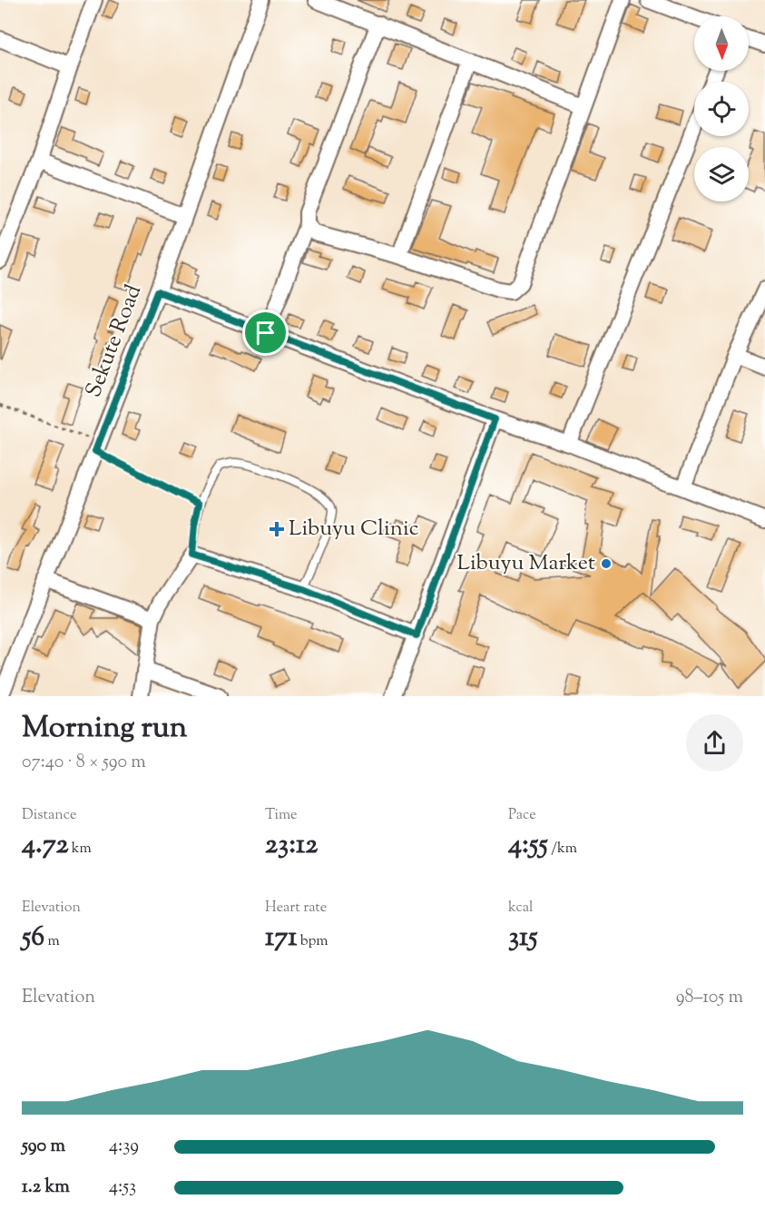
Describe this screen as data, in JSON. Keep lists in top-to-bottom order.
{
  "streets": {
    "street": ["Sekute Road"]
  },
  "places": {
    "health": ["Libuyu Clinic"],
    "other": ["Libuyu Market"]
  },
  "north": "bottom",
  "page": {
    "heading": ["Morning run", "07:40 · 8 × 590 m"],
    "stats": [
      ["Distance", "4.72 km"],
      ["Time", "23:12"],
      ["Pace", "4:55 /km"],
      ["Elevation", "56 m"],
      ["Heart rate", "171 bpm"],
      ["kcal", "315"]
    ],
    "chart": ["Elevation", "98–105 m"],
    "list": [
      {
        "name": "590 m",
        "note": "4:39"
      },
      {
        "name": "1.2 km",
        "note": "4:53"
      }
    ]
  }
}
